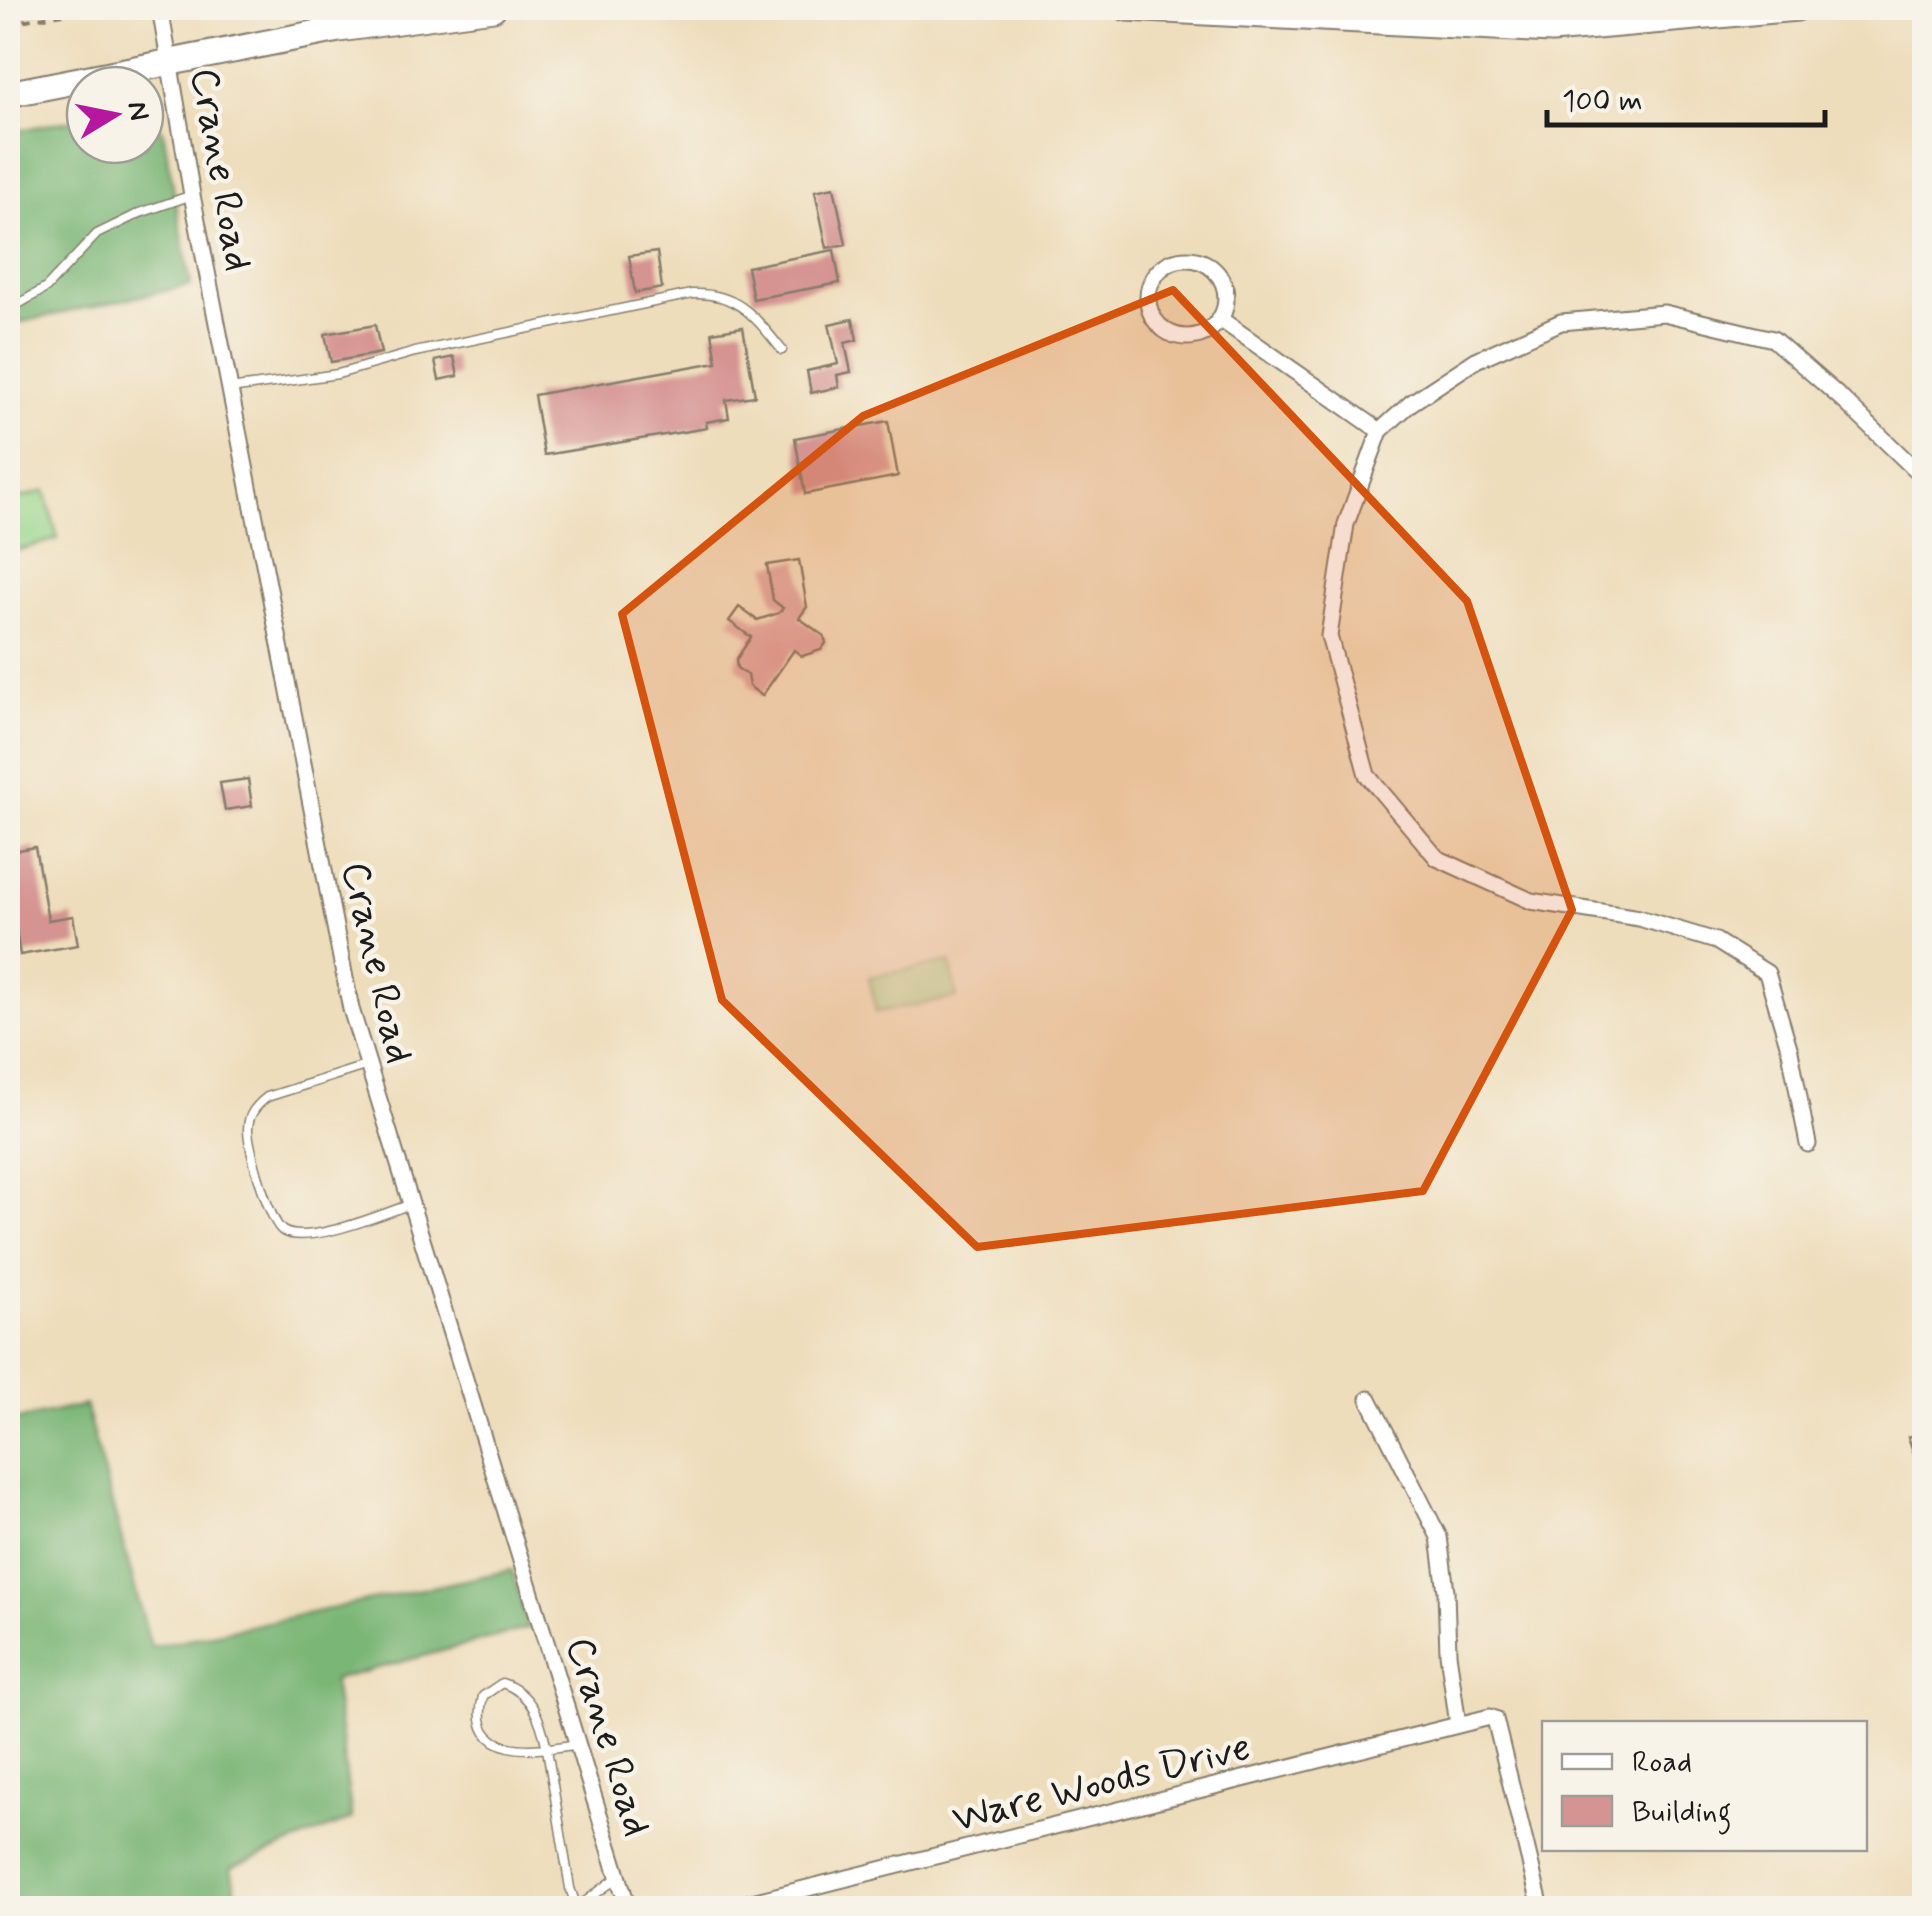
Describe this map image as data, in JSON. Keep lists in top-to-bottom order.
{
  "streets": {
    "street": ["Crane Road", "Ware Woods Drive"]
  },
  "legend": ["Road", "Building"],
  "scale_bar": "100 m",
  "north": "right"
}
